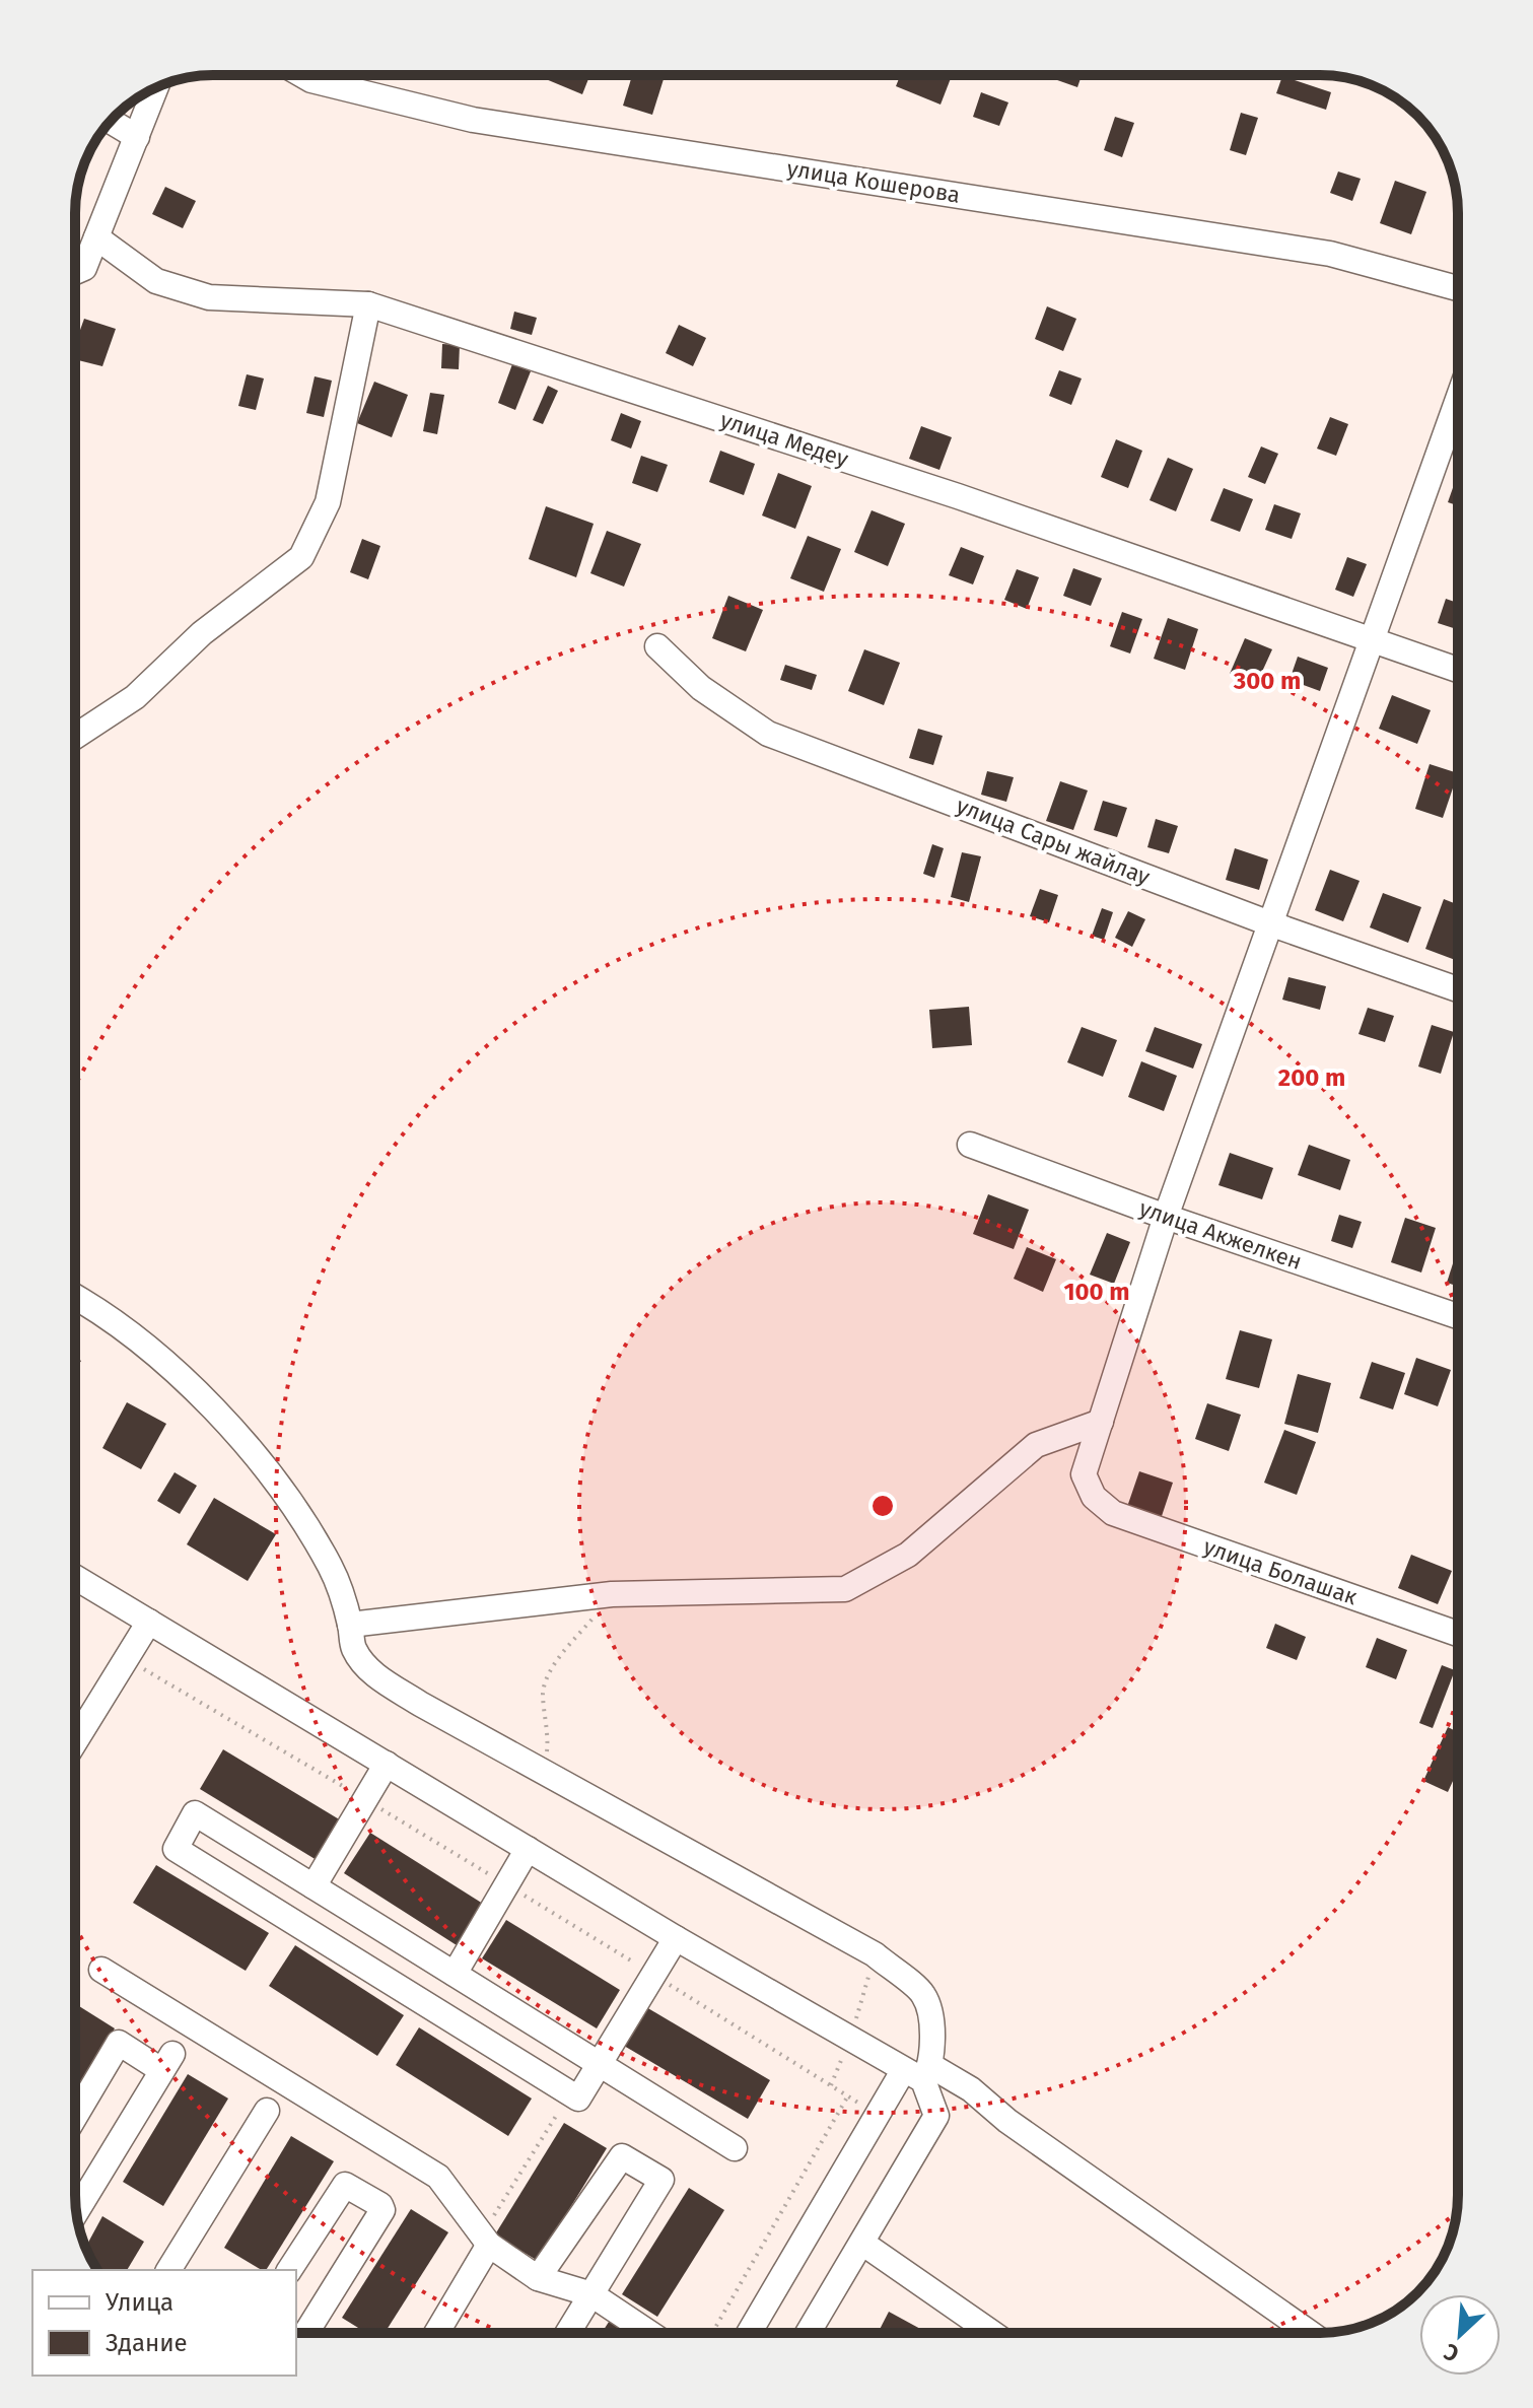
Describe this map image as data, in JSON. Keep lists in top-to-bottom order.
{
  "streets": {
    "street": [
      "улица Кошерова",
      "улица Медеу",
      "улица Сары жайлау",
      "улица Акжелкен",
      "улица Болашак"
    ]
  },
  "legend": ["Улица", "Здание"],
  "north": "bottom left",
  "rings": ["300 m", "200 m", "100 m"]
}
